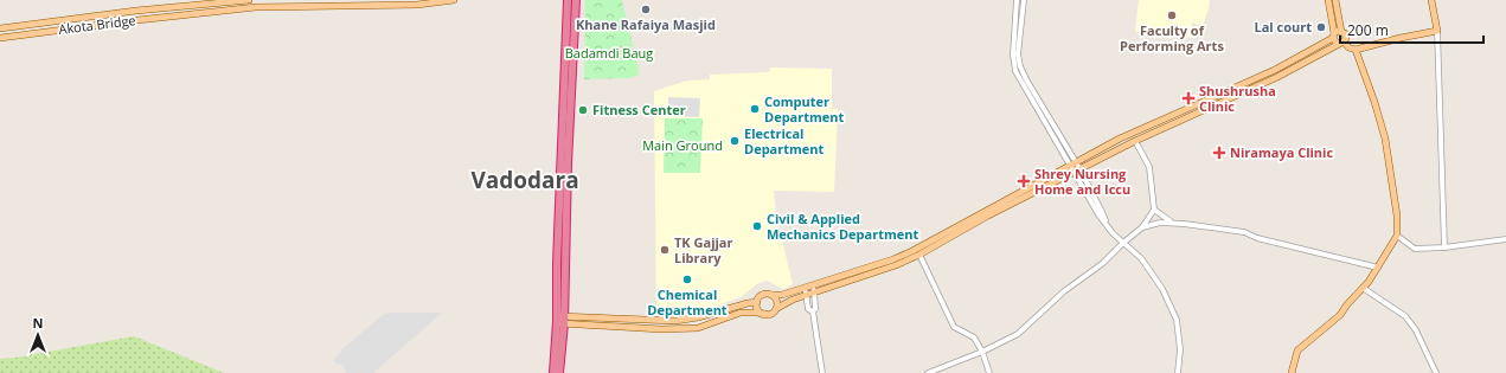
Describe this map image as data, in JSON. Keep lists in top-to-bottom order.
{
  "streets": {
    "main road": ["Akota Bridge"]
  },
  "districts": ["Vadodara"],
  "parks": ["Badamdi Baug", "Main Ground"],
  "places": {
    "other": [
      "Khane Rafaiya Masjid",
      "Faculty of Performing Arts",
      "Lal court",
      "Computer Department",
      "Fitness Center",
      "Electrical Department",
      "Civil & Applied Mechanics Department",
      "TK Gajjar Library",
      "Chemical Department"
    ],
    "health": ["Shushrusha Clinic", "Niramaya Clinic", "Shrey Nursing Home and Iccu"]
  },
  "scale_bar": "200 m",
  "north": "top"
}
